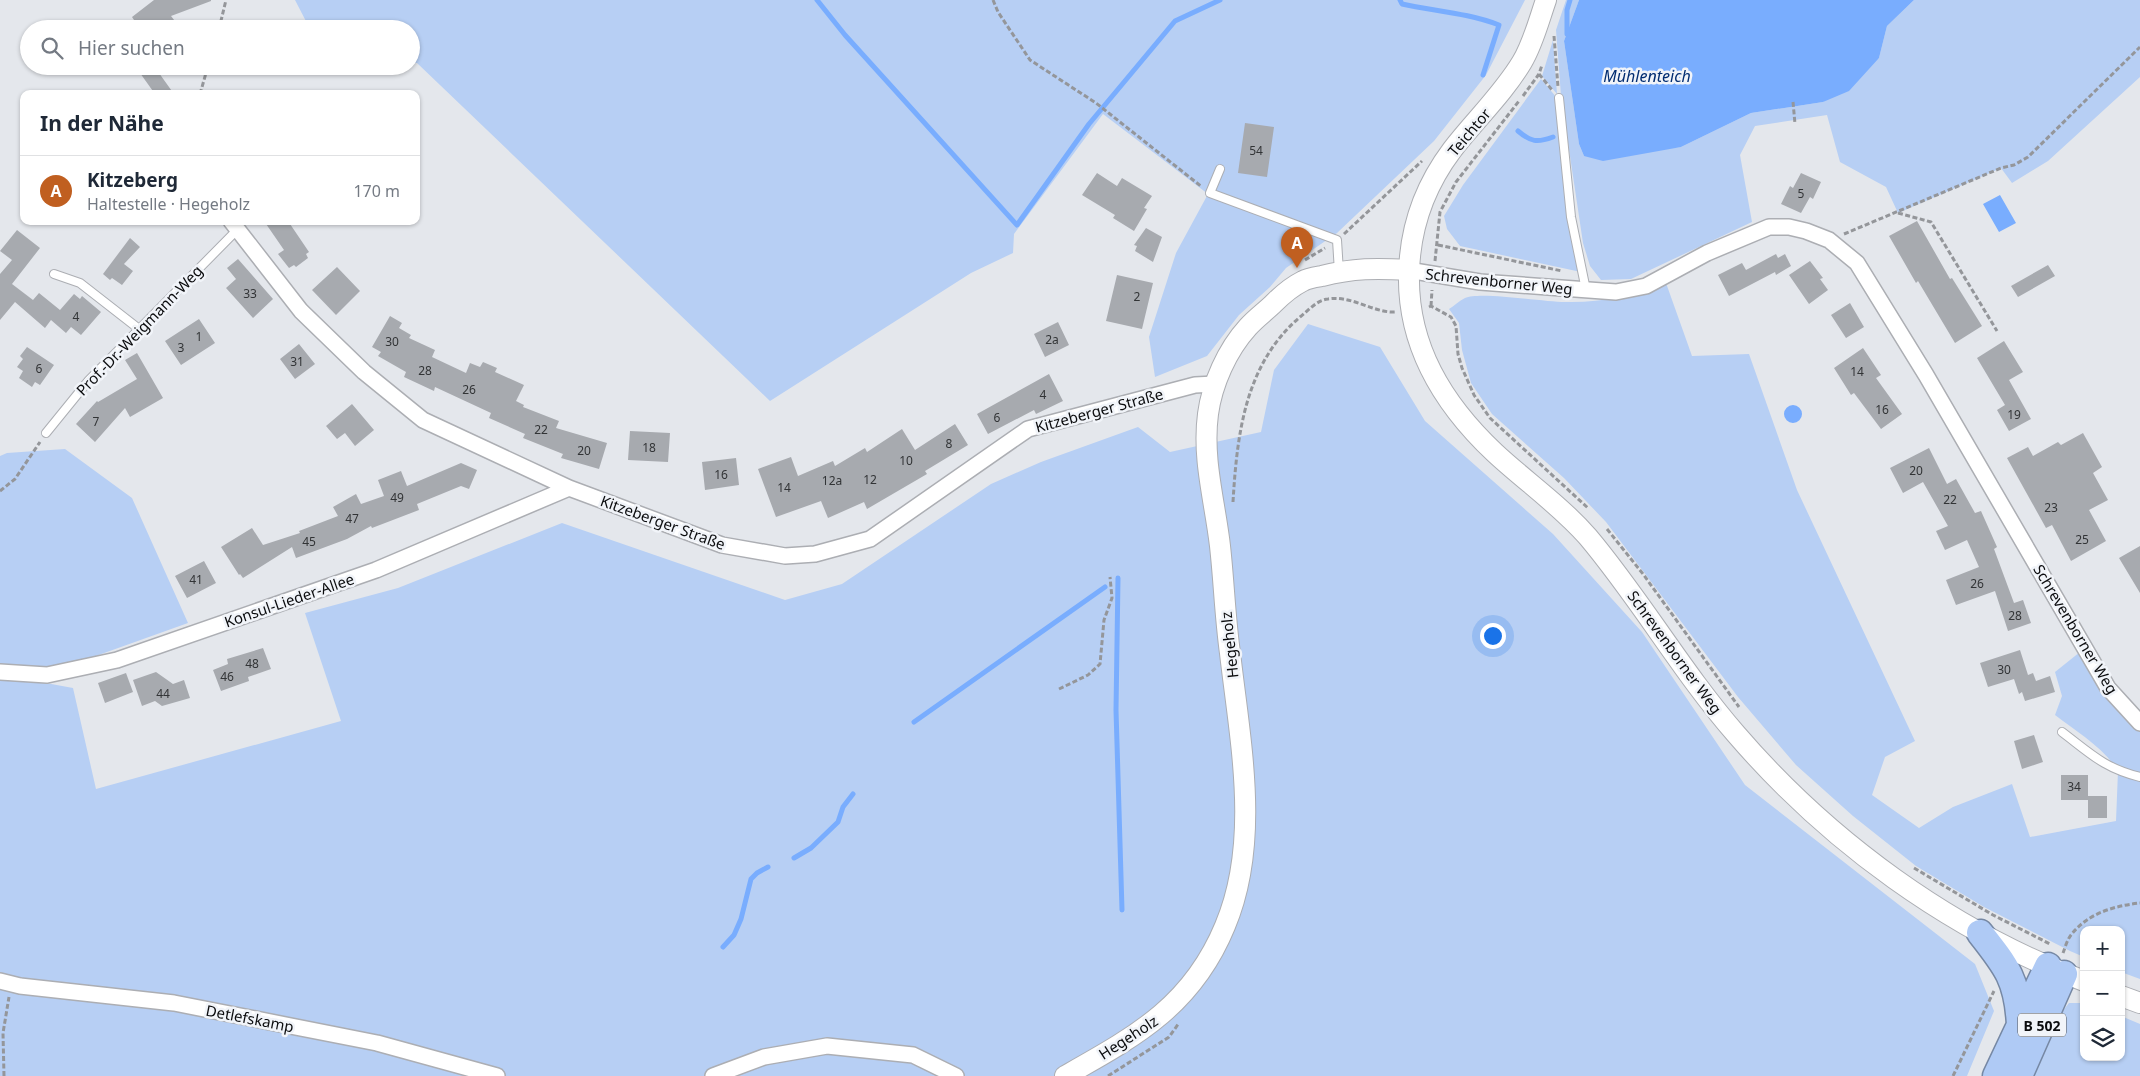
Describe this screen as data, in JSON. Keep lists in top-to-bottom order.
{
  "streets": {
    "highway": ["B 502"],
    "street": [
      "Teichtor",
      "Schrevenborner Weg",
      "Kitzeberger Straße",
      "Konsul-Lieder-Allee",
      "Hegeholz",
      "Detlefskamp"
    ],
    "lane": ["Prof.-Dr.-Weigmann-Weg"]
  },
  "crossings": [
    ["Teichtor", "Schrevenborner Weg"],
    ["Teichtor", "Hegeholz"],
    ["Schrevenborner Weg", "Hegeholz"],
    ["Schrevenborner Weg", "B 502"],
    ["Prof.-Dr.-Weigmann-Weg", "Kitzeberger Straße"],
    ["Kitzeberger Straße", "Konsul-Lieder-Allee"],
    ["Kitzeberger Straße", "Hegeholz"]
  ],
  "water": ["Mühlenteich"],
  "house_numbers": [
    "54",
    "5",
    "33",
    "2",
    "4",
    "1",
    "2a",
    "30",
    "3",
    "31",
    "6",
    "28",
    "14",
    "26",
    "4",
    "16",
    "19",
    "6",
    "7",
    "22",
    "8",
    "18",
    "20",
    "10",
    "20",
    "16",
    "12",
    "12a",
    "14",
    "49",
    "22",
    "23",
    "47",
    "25",
    "45",
    "41",
    "26",
    "28",
    "48",
    "30",
    "46",
    "44",
    "34"
  ],
  "page": {
    "search": "Hier suchen",
    "heading": "In der Nähe",
    "list": [
      {
        "mark": "A",
        "name": "Kitzeberg",
        "note": "Haltestelle · Hegeholz",
        "value": "170 m"
      }
    ],
    "pins": "A",
    "map_buttons": ["+", "−"]
  }
}
